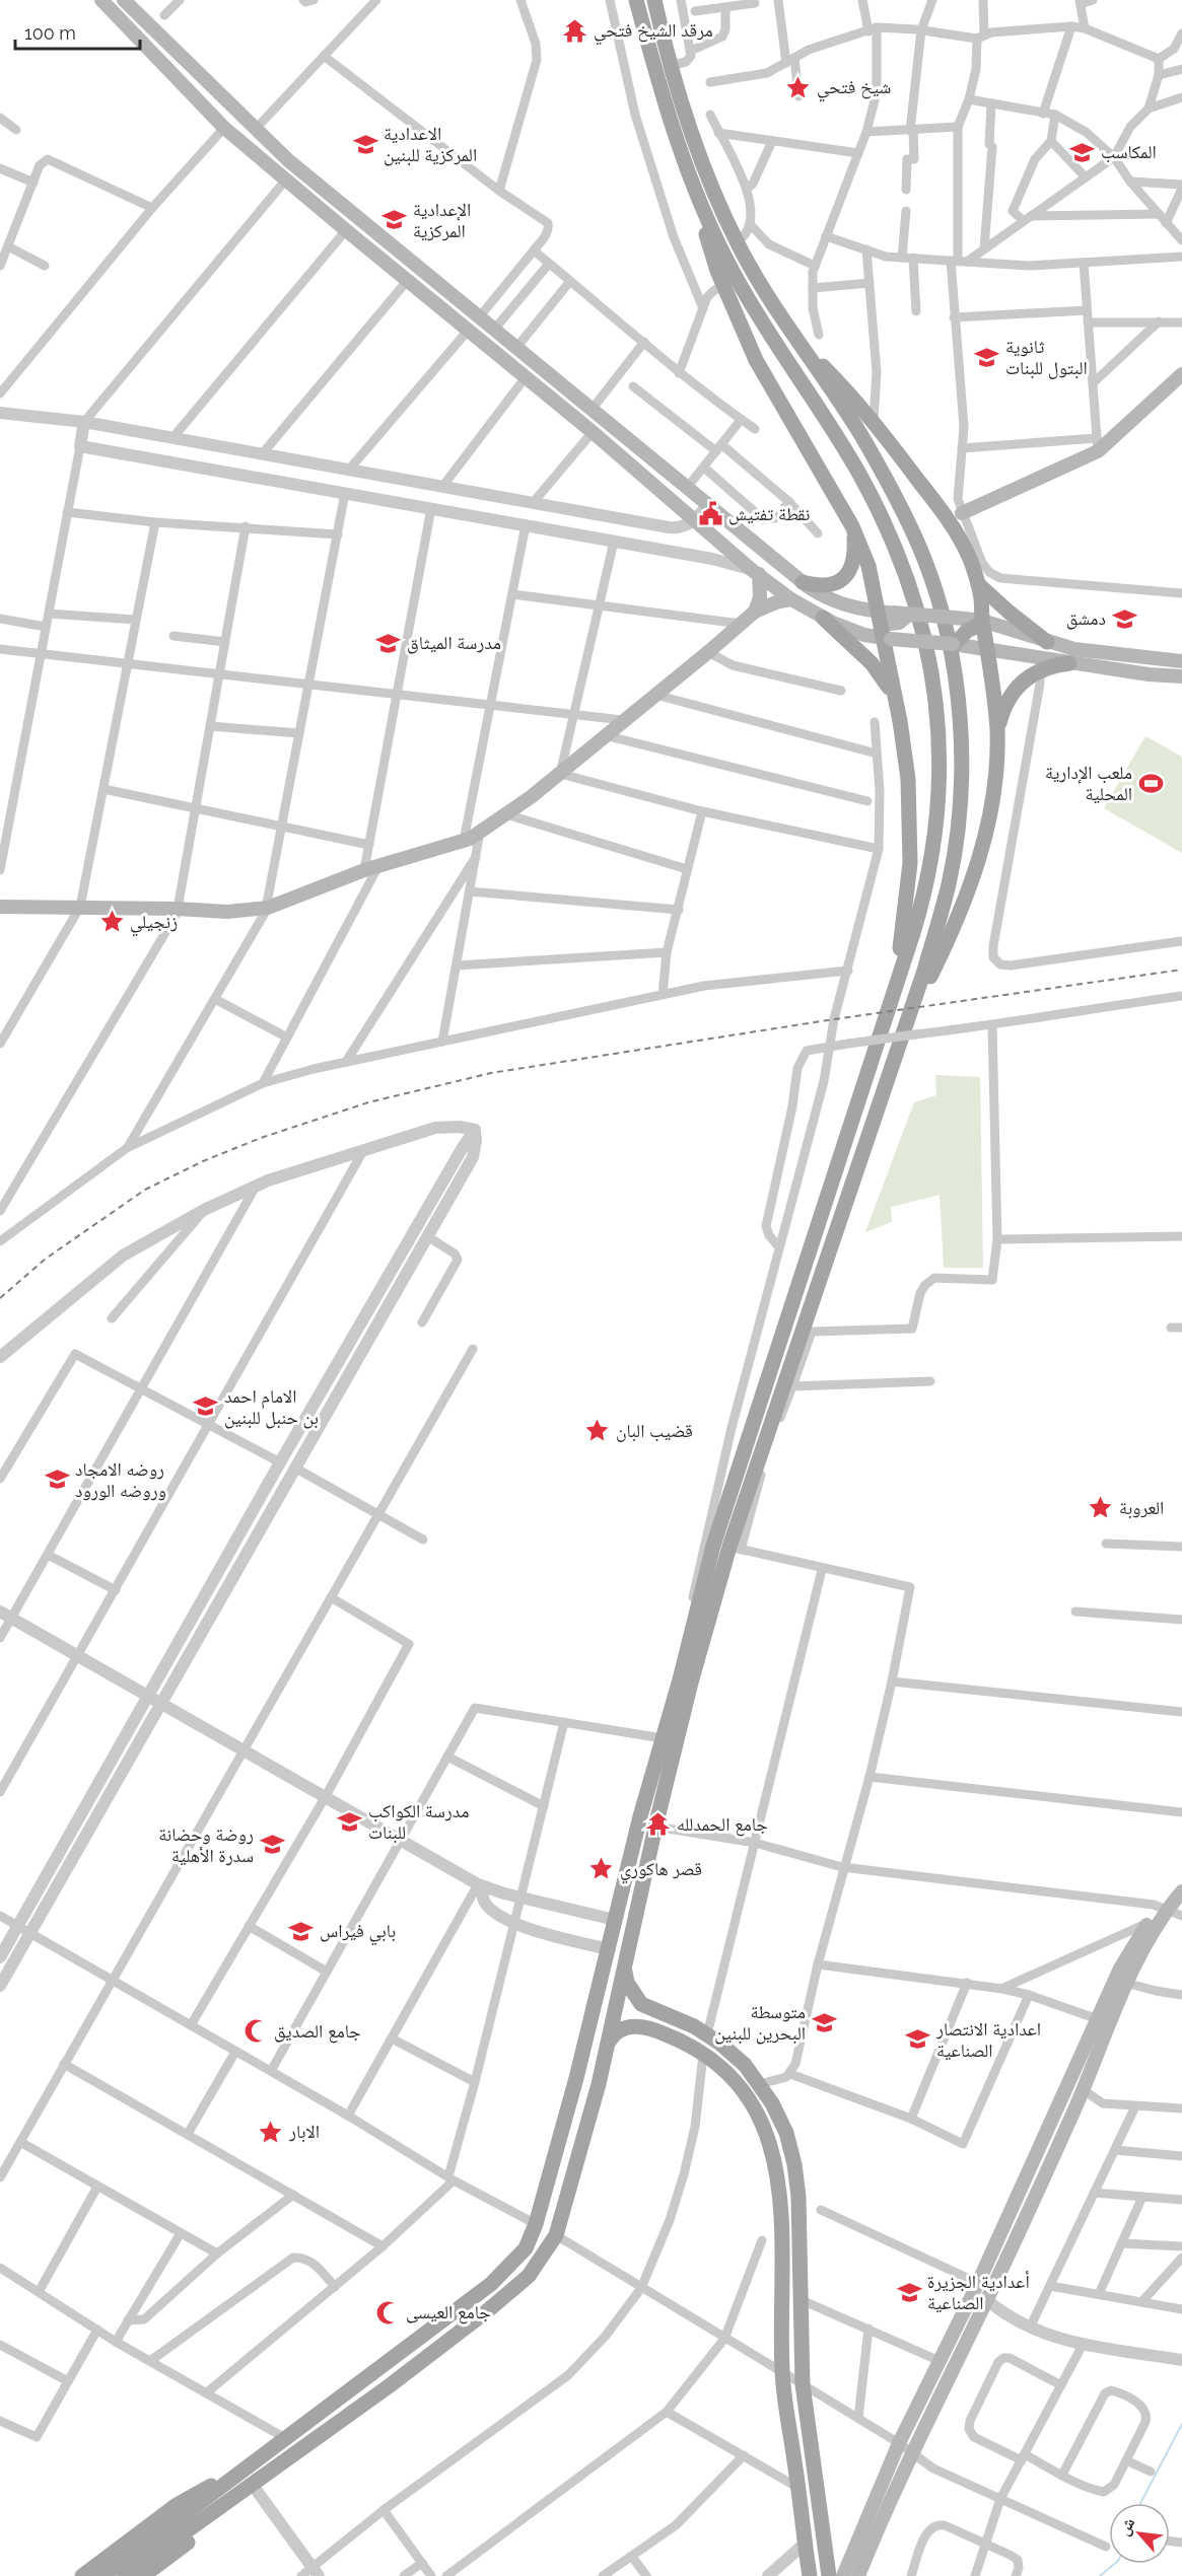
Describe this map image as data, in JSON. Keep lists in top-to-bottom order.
{
  "places": {
    "temple": ["مرقد الشيخ فتحي", "جامع الحمدلله"],
    "place": [
      "شيخ فتحي",
      "زنجيلي",
      "قضيب البان",
      "العروبة",
      "قصر هاكوري",
      "الابار"
    ],
    "school or university": [
      "الاعدادية المركزية للبنين",
      "المكاسب",
      "الإعدادية المركزية",
      "ثانوية البتول للبنات",
      "دمشق",
      "مدرسة الميثاق",
      "الامام احمد بن حنبل للبنين",
      "روضه الامجاد وروضه الورود",
      "مدرسة الكواكب للبنات",
      "روضة وحضانة سدرة الأهلية",
      "بابي فيراس",
      "متوسطة البحرين للبنين",
      "اعدادية الانتصار الصناعية",
      "أعدادية الجزيرة الصناعية"
    ],
    "public building": ["نقطة تفتيش"],
    "sports": ["ملعب الإدارية المحلية"],
    "mosque": ["جامع الصديق", "جامع العيسى"]
  },
  "scale_bar": "100 m",
  "north": "top left"
}
